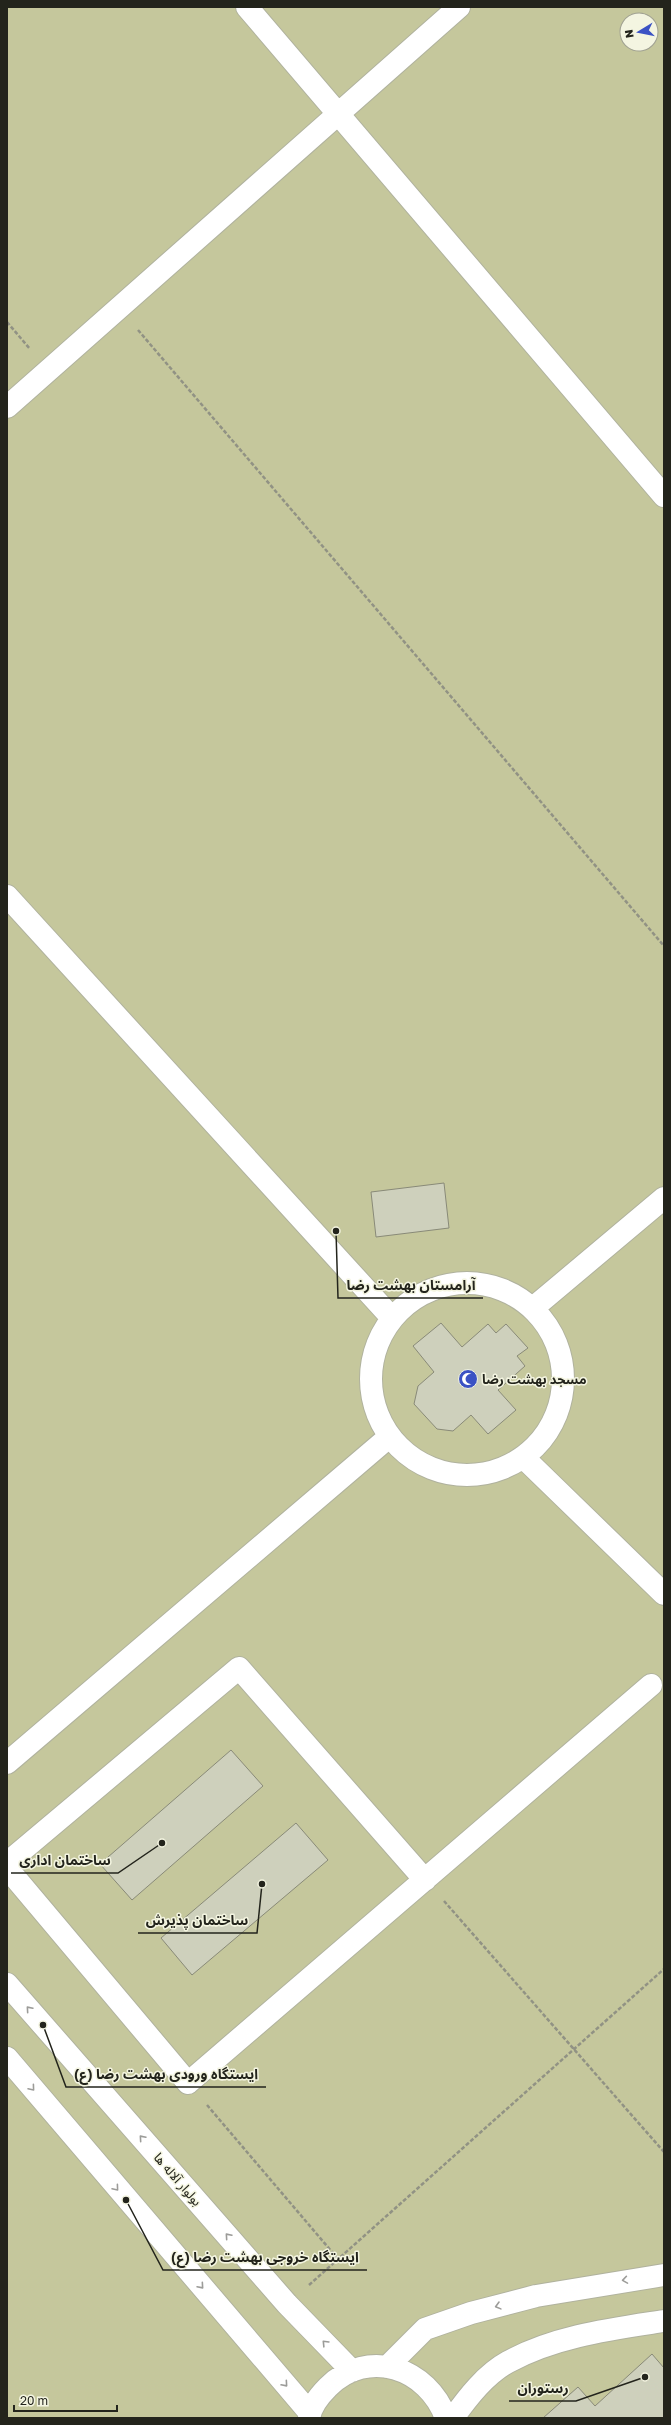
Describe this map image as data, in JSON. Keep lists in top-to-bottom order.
{
  "streets": {
    "lane": ["بولوار آلاله ها"]
  },
  "places": {
    "other": [
      "آرامستان بهشت رضا",
      "ساختمان اداری",
      "ساختمان پذیرش",
      "ایستگاه ورودی بهشت رضا (ع)",
      "ایستگاه خروجی بهشت رضا (ع)",
      "رستوران"
    ],
    "mosque": ["مسجد بهشت رضا"]
  },
  "scale_bar": "20 m",
  "north": "left"
}
